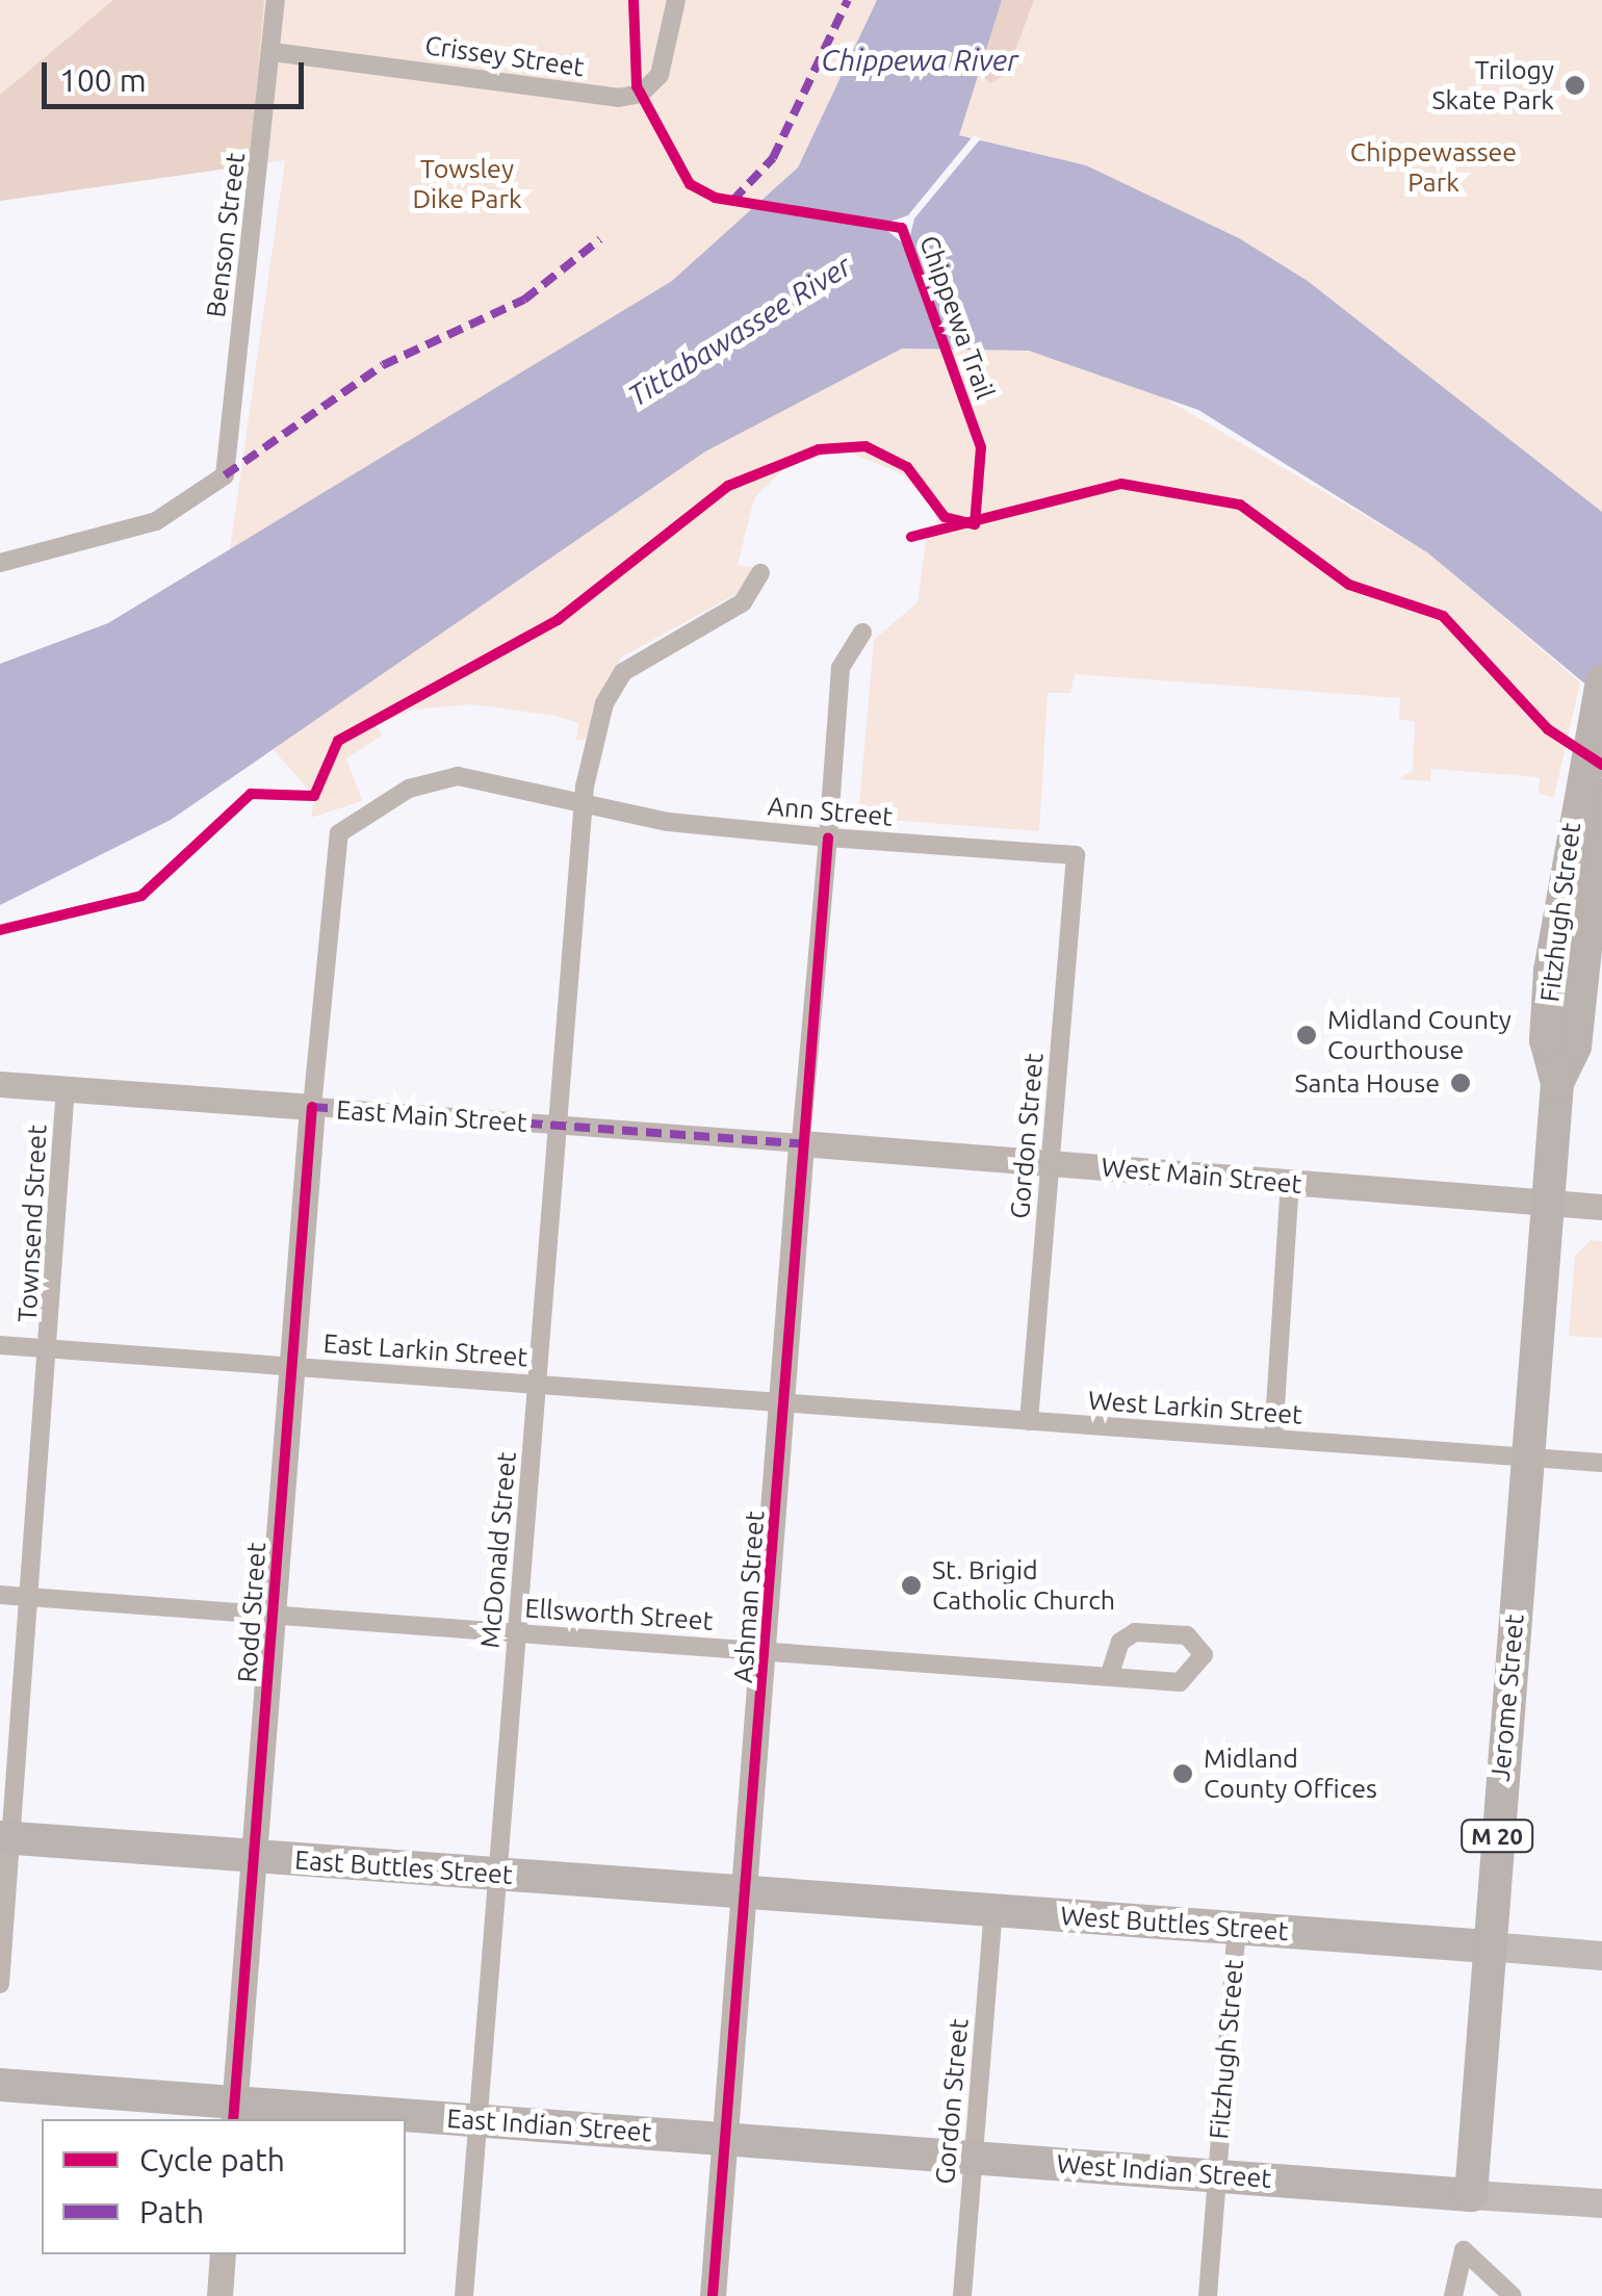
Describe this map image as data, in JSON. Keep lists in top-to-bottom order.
{
  "streets": {
    "highway": [
      "Fitzhugh Street",
      "Jerome Street",
      "M 20",
      "East Buttles Street",
      "West Buttles Street",
      "East Indian Street",
      "West Indian Street"
    ],
    "street": [
      "Crissey Street",
      "Benson Street",
      "Ann Street",
      "East Main Street",
      "Gordon Street",
      "West Main Street",
      "Townsend Street",
      "East Larkin Street",
      "West Larkin Street",
      "McDonald Street",
      "Ashman Street",
      "Rodd Street",
      "Ellsworth Street"
    ],
    "cycle path": ["Chippewa Trail"]
  },
  "crossings": [
    ["Crissey Street", "Benson Street"],
    ["Ann Street", "Gordon Street"],
    ["Ann Street", "McDonald Street"],
    ["Ann Street", "Ashman Street"],
    ["Ann Street", "Rodd Street"],
    ["Fitzhugh Street", "West Main Street"],
    ["Fitzhugh Street", "Jerome Street"],
    ["Fitzhugh Street", "West Buttles Street"],
    ["Fitzhugh Street", "West Indian Street"],
    ["East Main Street", "West Main Street"],
    ["East Main Street", "Townsend Street"],
    ["East Main Street", "McDonald Street"],
    ["East Main Street", "Ashman Street"],
    ["East Main Street", "Rodd Street"],
    ["Gordon Street", "West Main Street"],
    ["Gordon Street", "West Larkin Street"],
    ["Gordon Street", "West Buttles Street"],
    ["Gordon Street", "West Indian Street"],
    ["West Main Street", "Ashman Street"],
    ["West Main Street", "Jerome Street"],
    ["Townsend Street", "East Larkin Street"],
    ["Townsend Street", "Ellsworth Street"],
    ["Townsend Street", "East Buttles Street"],
    ["East Larkin Street", "West Larkin Street"],
    ["East Larkin Street", "McDonald Street"],
    ["East Larkin Street", "Ashman Street"],
    ["East Larkin Street", "Rodd Street"],
    ["West Larkin Street", "Ashman Street"],
    ["West Larkin Street", "Jerome Street"],
    ["McDonald Street", "Ellsworth Street"],
    ["McDonald Street", "East Buttles Street"],
    ["McDonald Street", "East Indian Street"],
    ["Ashman Street", "Ellsworth Street"],
    ["Ashman Street", "East Buttles Street"],
    ["Ashman Street", "West Buttles Street"],
    ["Ashman Street", "East Indian Street"],
    ["Ashman Street", "West Indian Street"],
    ["Rodd Street", "Ellsworth Street"],
    ["Rodd Street", "East Buttles Street"],
    ["Rodd Street", "East Indian Street"],
    ["Jerome Street", "West Buttles Street"],
    ["Jerome Street", "West Indian Street"],
    ["East Buttles Street", "West Buttles Street"],
    ["East Indian Street", "West Indian Street"]
  ],
  "water": ["Chippewa River", "Tittabawassee River"],
  "parks": ["Chippewassee Park", "Towsley Dike Park"],
  "places": [
    "Trilogy Skate Park",
    "Midland County Courthouse",
    "Santa House",
    "St. Brigid Catholic Church",
    "Midland County Offices"
  ],
  "legend": ["Cycle path", "Path"],
  "scale_bar": "100 m"
}
